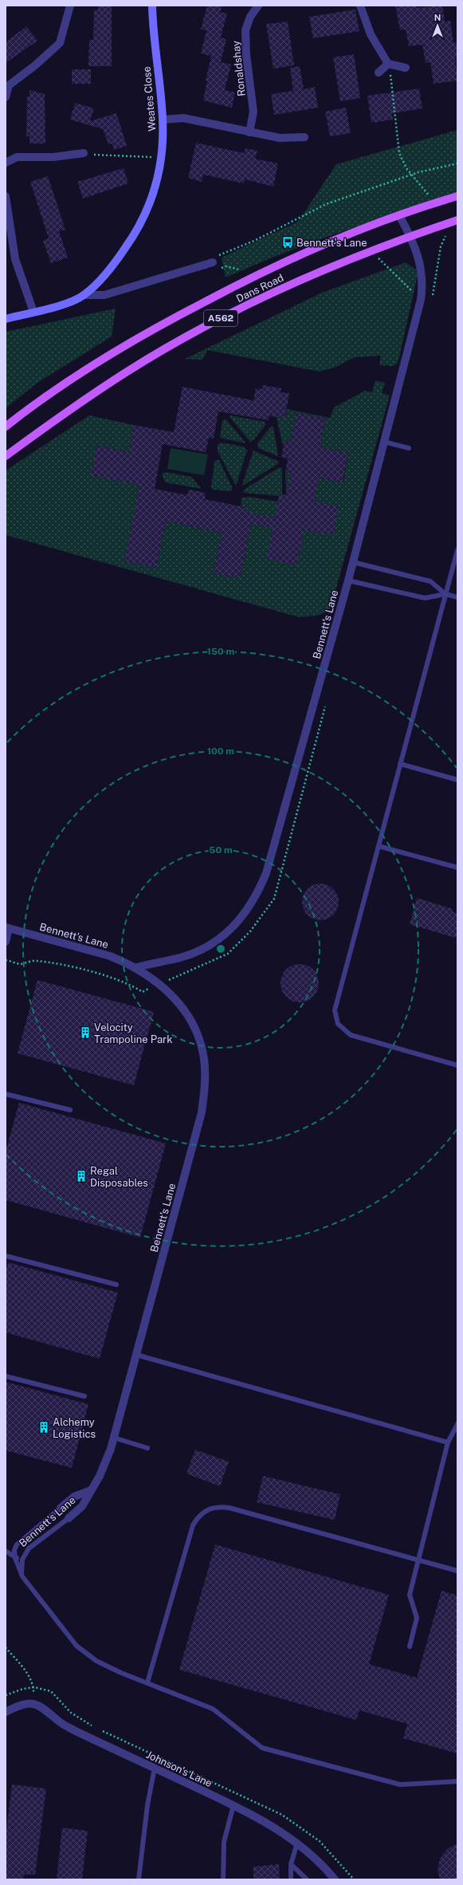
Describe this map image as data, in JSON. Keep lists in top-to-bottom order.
{
  "streets": {
    "main road": ["Dans Road", "A562"],
    "street": [
      "Ronaldshay",
      "Weates Close",
      "Bennett's Lane",
      "Johnson's Lane"
    ]
  },
  "crossings": [
    ["Dans Road", "Bennett's Lane"]
  ],
  "places": {
    "bus stop": ["Bennett's Lane"],
    "building": ["Velocity Trampoline Park", "Regal Disposables", "Alchemy Logistics"]
  },
  "north": "top",
  "rings": ["150 m", "100 m", "50 m"]
}
